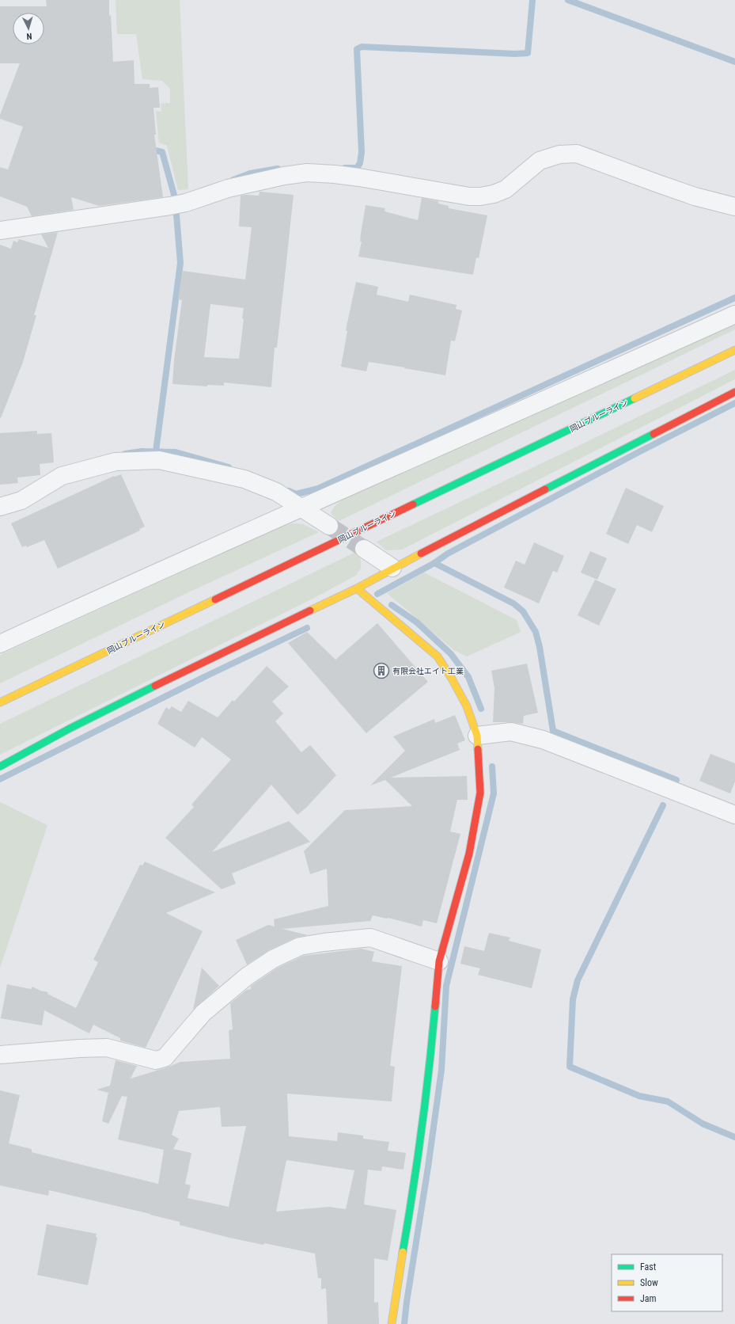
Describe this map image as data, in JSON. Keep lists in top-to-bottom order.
{
  "streets": {
    "street": ["岡山ブルーライン"]
  },
  "places": {
    "building": ["有限会社エイト工業"]
  },
  "legend": ["Fast", "Slow", "Jam"],
  "north": "bottom"
}
